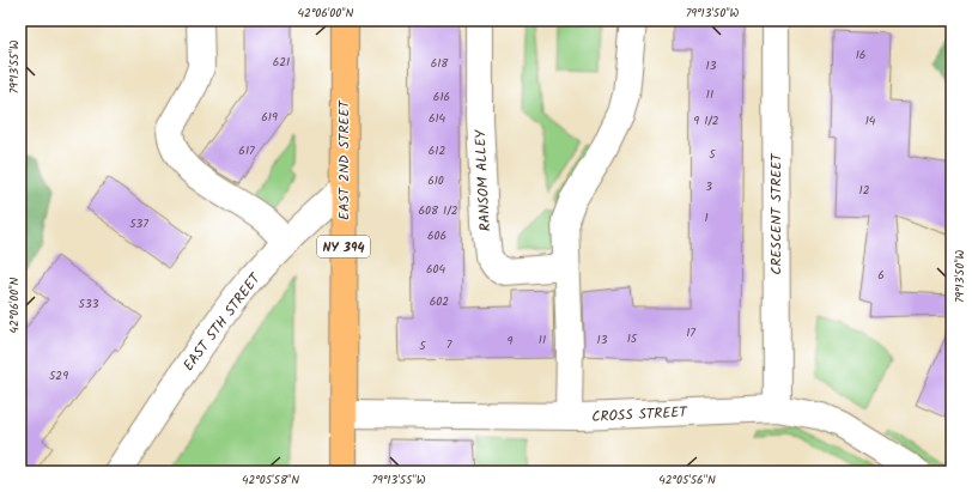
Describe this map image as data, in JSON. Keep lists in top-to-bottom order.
{
  "streets": {
    "main road": ["EAST 2ND STREET", "NY 394"],
    "street": [
      "RANSOM ALLEY",
      "CRESCENT STREET",
      "EAST 5TH STREET",
      "CROSS STREET"
    ]
  },
  "crossings": [
    ["EAST 2ND STREET", "EAST 5TH STREET"],
    ["EAST 2ND STREET", "CROSS STREET"],
    ["CRESCENT STREET", "CROSS STREET"]
  ],
  "house_numbers": [
    "16",
    "621",
    "618",
    "13",
    "11",
    "616",
    "619",
    "614",
    "9 1/2",
    "14",
    "617",
    "612",
    "5",
    "610",
    "3",
    "12",
    "608 1/2",
    "1",
    "537",
    "606",
    "604",
    "6",
    "602",
    "533",
    "17",
    "15",
    "11",
    "13",
    "9",
    "7",
    "5",
    "529"
  ],
  "coordinates": [
    "42°06'00\"N",
    "79°13'50\"W",
    "79°13'55\"W",
    "42°05'58\"N",
    "42°05'56\"N"
  ]
}
